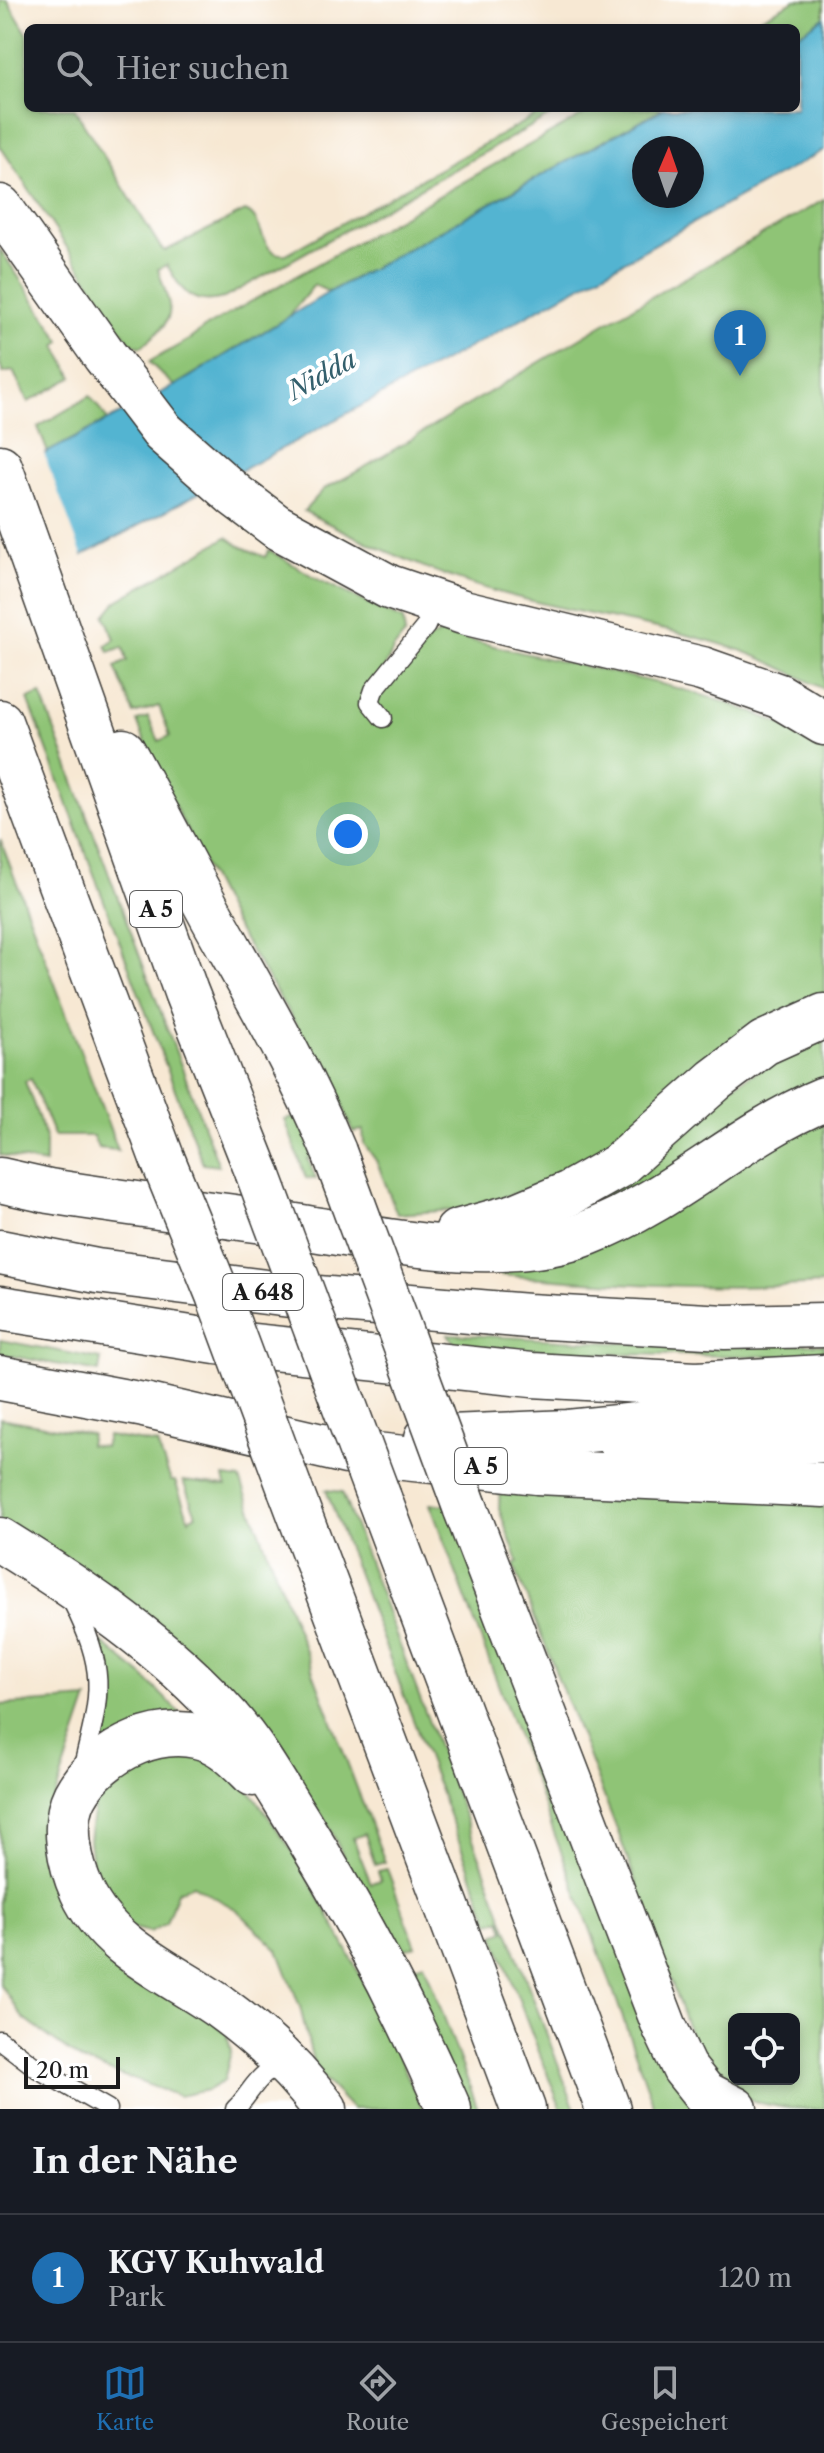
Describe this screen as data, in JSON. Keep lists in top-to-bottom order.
{
  "streets": {
    "highway": ["A 5", "A 648"]
  },
  "water": ["Nidda"],
  "scale_bar": "20 m",
  "north": "top",
  "page": {
    "search": "Hier suchen",
    "pins": "1",
    "scale": "20 m",
    "heading": "In der Nähe",
    "list": [
      {
        "mark": "1",
        "name": "KGV Kuhwald",
        "note": "Park",
        "value": "120 m"
      }
    ],
    "nav": ["Karte", "Route", "Gespeichert"]
  }
}
